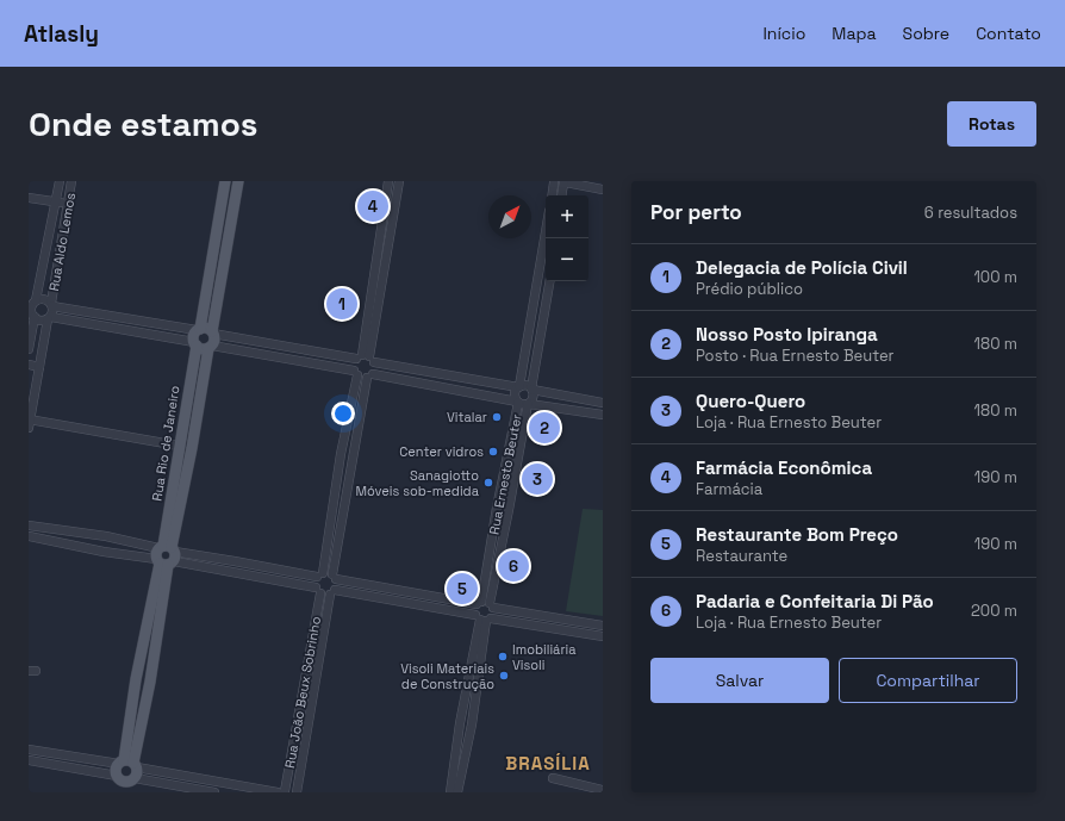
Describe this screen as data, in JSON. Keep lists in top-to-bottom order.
{
  "streets": {
    "main road": ["Rua Rio de Janeiro"],
    "street": ["Rua Aldo Lemos", "Rua Ernesto Beuter", "Rua João Beux Sobrinho"]
  },
  "districts": ["BRASÍLIA"],
  "places": [
    "Vitalar",
    "Center vidros",
    "Sanagiotto Móveis sob-medida",
    "Imobiliária Visoli",
    "Visoli Materiais de Construção"
  ],
  "north": "top right",
  "page": {
    "header": "Atlasly",
    "nav": [
      "Início",
      "Mapa",
      "Sobre",
      "Contato"
    ],
    "buttons": [
      "Rotas",
      ["Salvar", "Compartilhar"]
    ],
    "title": "Onde estamos",
    "heading": ["Por perto", "6 resultados"],
    "pins": [
      "4",
      "1",
      "2",
      "3",
      "6",
      "5"
    ],
    "map_buttons": ["+", "−"],
    "list": [
      {
        "mark": "1",
        "name": "Delegacia de Polícia Civil",
        "note": "Prédio público",
        "value": "100 m"
      },
      {
        "mark": "2",
        "name": "Nosso Posto Ipiranga",
        "note": "Posto · Rua Ernesto Beuter",
        "value": "180 m"
      },
      {
        "mark": "3",
        "name": "Quero-Quero",
        "note": "Loja · Rua Ernesto Beuter",
        "value": "180 m"
      },
      {
        "mark": "4",
        "name": "Farmácia Econômica",
        "note": "Farmácia",
        "value": "190 m"
      },
      {
        "mark": "5",
        "name": "Restaurante Bom Preço",
        "note": "Restaurante",
        "value": "190 m"
      },
      {
        "mark": "6",
        "name": "Padaria e Confeitaria Di Pão",
        "note": "Loja · Rua Ernesto Beuter",
        "value": "200 m"
      }
    ]
  }
}
